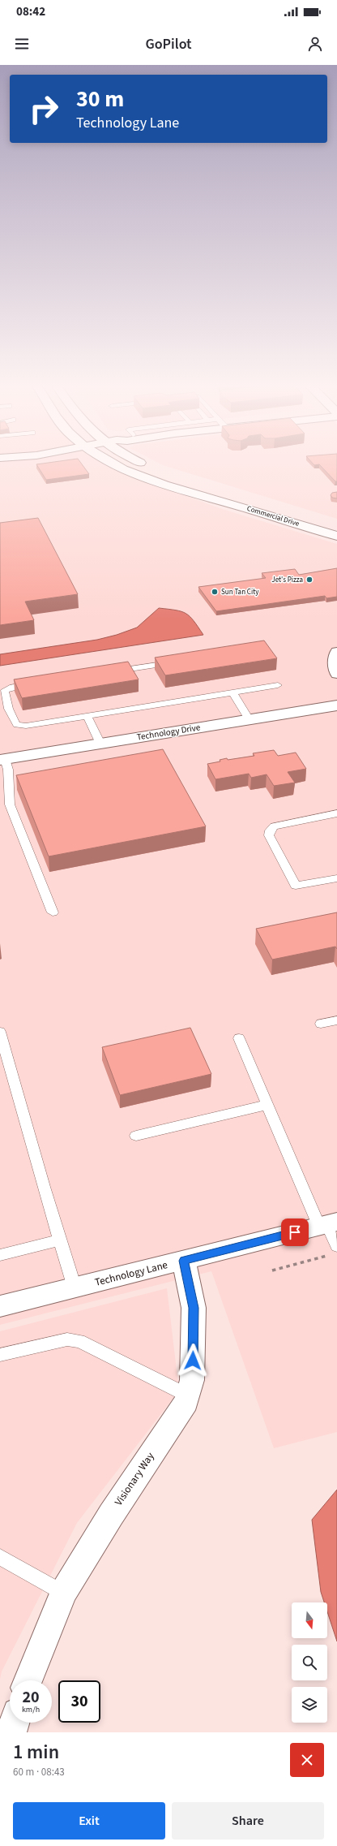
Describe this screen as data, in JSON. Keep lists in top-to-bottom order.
{
  "streets": {
    "street": [
      "Commercial Drive",
      "Technology Drive",
      "Technology Lane",
      "Visionary Way"
    ]
  },
  "crossings": [
    ["Technology Lane", "Visionary Way"]
  ],
  "places": ["Jet's Pizza", "Sun Tan City"],
  "north": "bottom",
  "page": {
    "status": "08:42",
    "header": "GoPilot",
    "turn": ["30 m", "Technology Lane"],
    "speed": "20 km/h",
    "limit": "30",
    "heading": ["1 min", "60 m · 08:43"],
    "buttons": ["Exit", "Share"]
  }
}
